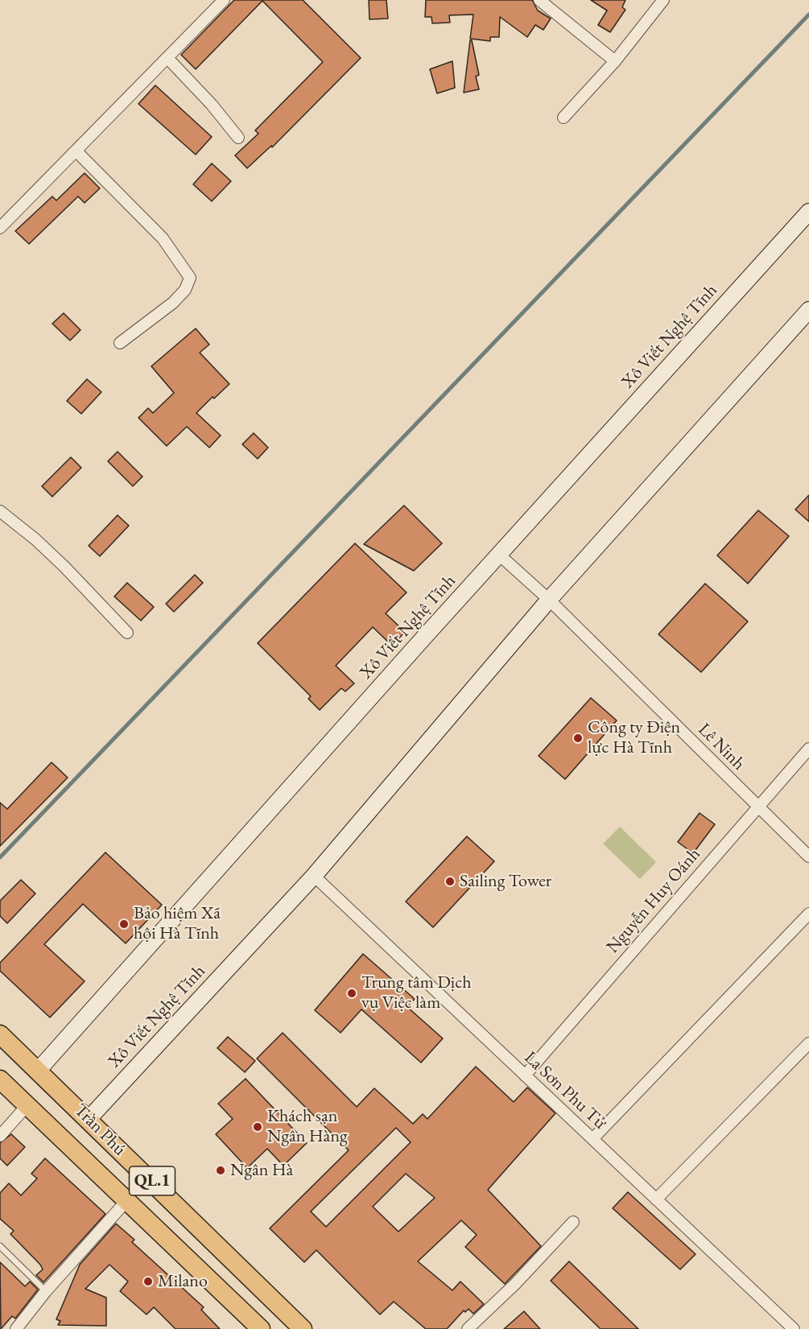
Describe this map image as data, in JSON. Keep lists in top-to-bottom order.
{
  "streets": {
    "main road": ["Trần Phú", "QL.1"],
    "street": [
      "Xô Viết Nghệ Tĩnh",
      "Lê Ninh",
      "Nguyễn Huy Oánh",
      "La Sơn Phu Tử"
    ]
  },
  "crossings": [
    ["Xô Viết Nghệ Tĩnh", "Lê Ninh"],
    ["Xô Viết Nghệ Tĩnh", "La Sơn Phu Tử"],
    ["Xô Viết Nghệ Tĩnh", "Trần Phú"],
    ["Lê Ninh", "Nguyễn Huy Oánh"],
    ["Nguyễn Huy Oánh", "La Sơn Phu Tử"]
  ],
  "places": [
    "Công ty Điện lực Hà Tĩnh",
    "Sailing Tower",
    "Bảo hiệm Xã hội Hà Tĩnh",
    "Trung tâm Dịch vụ Việc làm",
    "Khách sạn Ngân Hàng",
    "Ngân Hà",
    "Milano"
  ]
}
